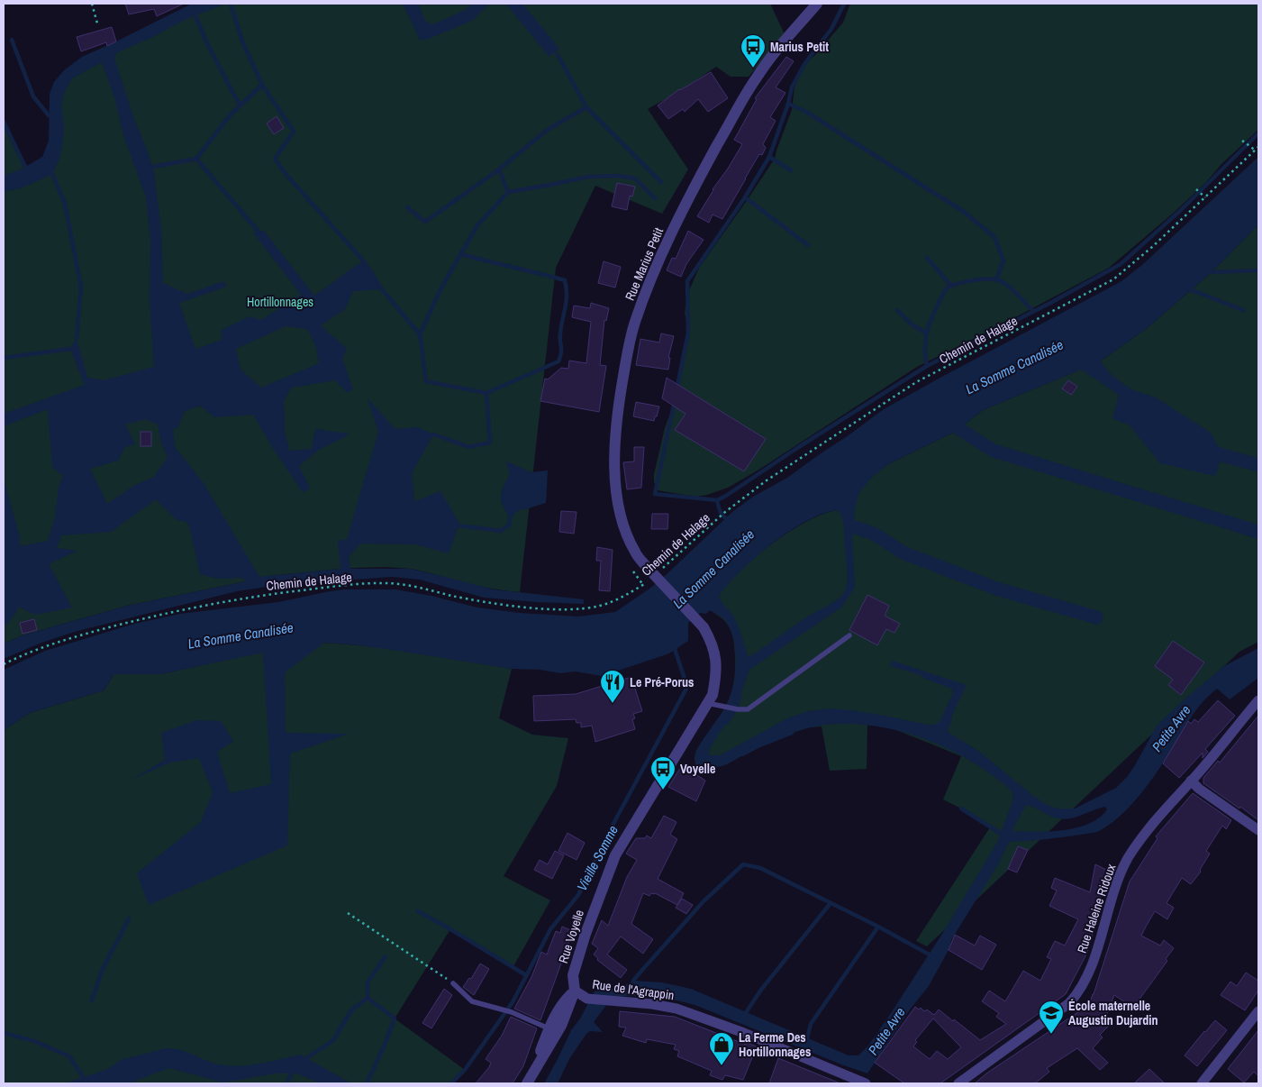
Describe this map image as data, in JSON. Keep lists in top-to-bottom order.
{
  "streets": {
    "street": [
      "Rue Marius Petit",
      "Rue Haleine Ridoux",
      "Rue Voyelle",
      "Rue de l'Agrappin"
    ],
    "path": ["Chemin de Halage"]
  },
  "crossings": [
    ["Rue Marius Petit", "Chemin de Halage"],
    ["Rue Marius Petit", "Rue Voyelle"],
    ["Rue Voyelle", "Rue de l'Agrappin"]
  ],
  "water": ["La Somme Canalisée", "Petite Avre", "Vieille Somme"],
  "parks": ["Hortillonnages"],
  "places": {
    "bus stop": ["Marius Petit", "Voyelle"],
    "restaurant": ["Le Pré-Porus"],
    "school or university": ["École maternelle Augustin Dujardin"],
    "shop": ["La Ferme Des Hortillonnages"]
  }
}
